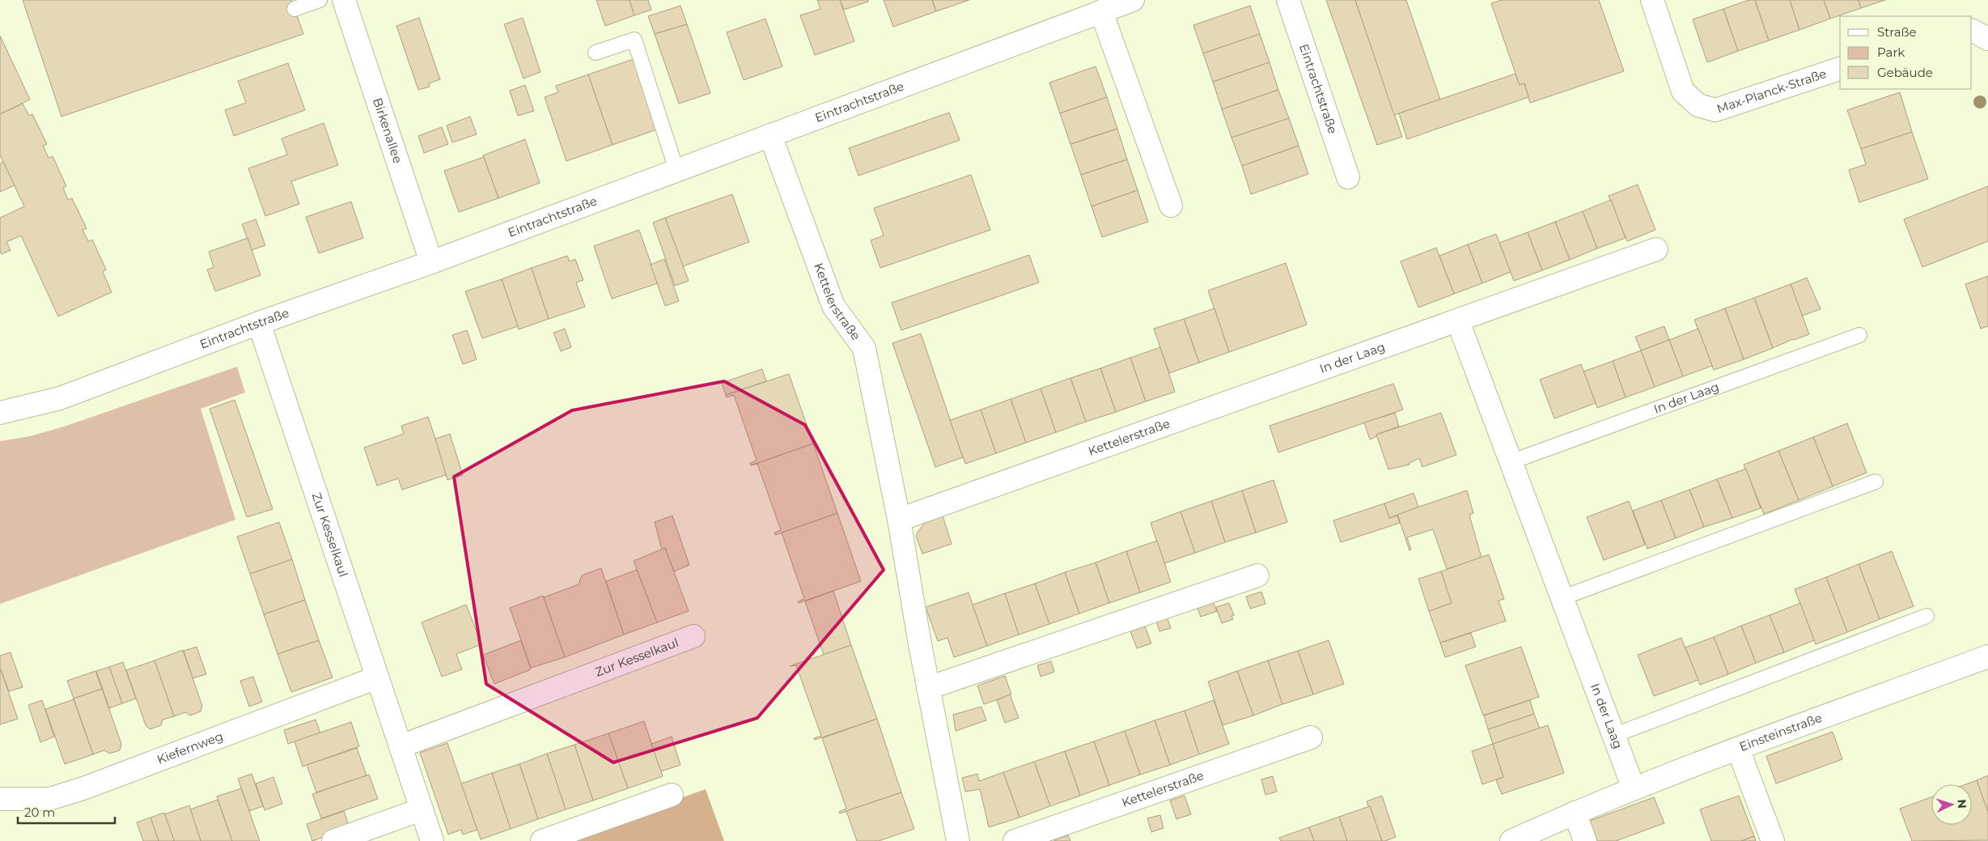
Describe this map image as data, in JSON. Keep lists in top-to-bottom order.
{
  "streets": {
    "street": [
      "Eintrachtstraße",
      "Max-Planck-Straße",
      "Birkenallee",
      "Kettelerstraße",
      "In der Laag",
      "Zur Kesselkaul",
      "Einsteinstraße",
      "Kiefernweg"
    ]
  },
  "crossings": [
    ["Eintrachtstraße", "Birkenallee"],
    ["Eintrachtstraße", "Kettelerstraße"],
    ["Eintrachtstraße", "Zur Kesselkaul"],
    ["Kettelerstraße", "In der Laag"],
    ["In der Laag", "Einsteinstraße"],
    ["Zur Kesselkaul", "Kiefernweg"]
  ],
  "legend": ["Straße", "Park", "Gebäude"],
  "scale_bar": "20 m",
  "north": "right"
}
